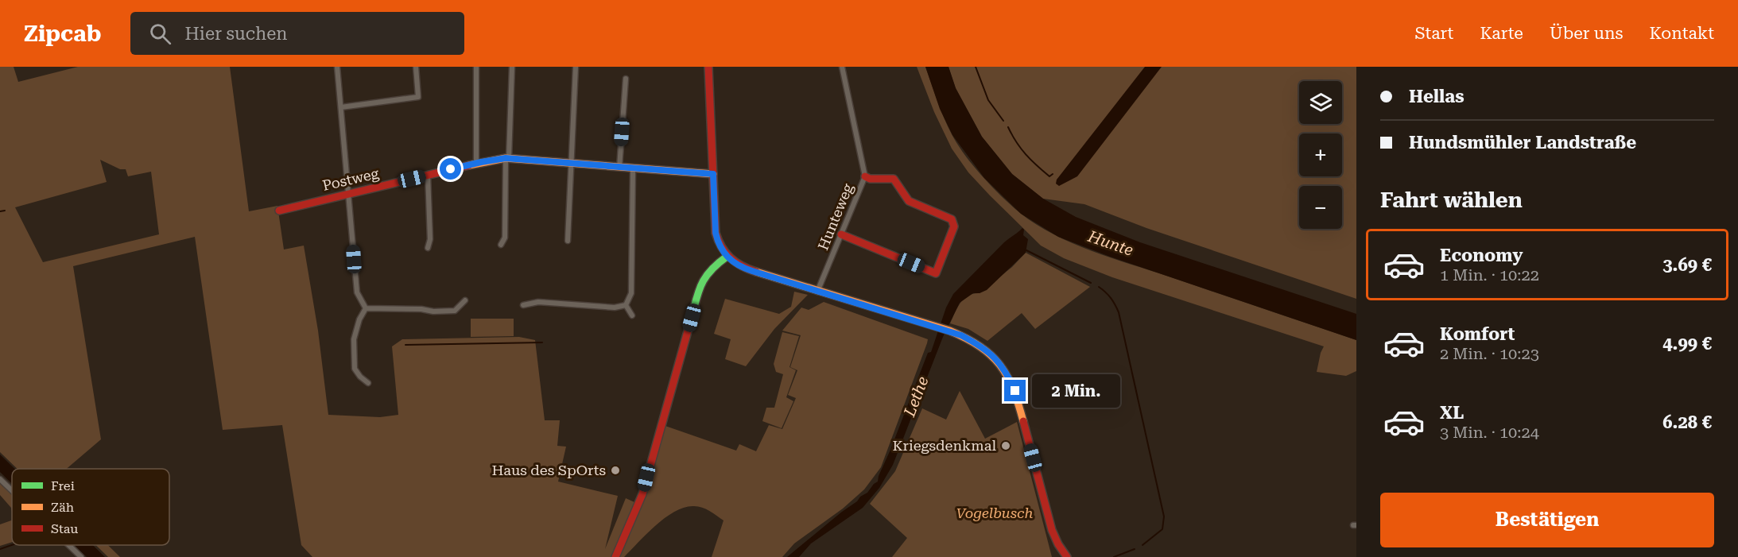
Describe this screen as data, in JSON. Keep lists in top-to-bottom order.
{
  "streets": {
    "street": ["Postweg", "Hunteweg"]
  },
  "water": ["Hunte", "Lethe"],
  "parks": ["Vogelbusch"],
  "places": ["Kriegsdenkmal", "Haus des SpOrts"],
  "legend": ["Frei", "Zäh", "Stau"],
  "page": {
    "header": "Zipcab",
    "search": "Hier suchen",
    "nav": [
      "Start",
      "Karte",
      "Über uns",
      "Kontakt"
    ],
    "banner": ["Hellas", "Hundsmühler Landstraße"],
    "map_buttons": ["+", "−"],
    "heading": "Fahrt wählen",
    "list": [
      {
        "name": "Economy",
        "note": "1 Min. · 10:22",
        "value": "3.69 €"
      },
      {
        "name": "Komfort",
        "note": "2 Min. · 10:23",
        "value": "4.99 €"
      },
      {
        "name": "XL",
        "note": "3 Min. · 10:24",
        "value": "6.28 €"
      }
    ],
    "bubble": "2 Min.",
    "buttons": "Bestätigen"
  }
}
